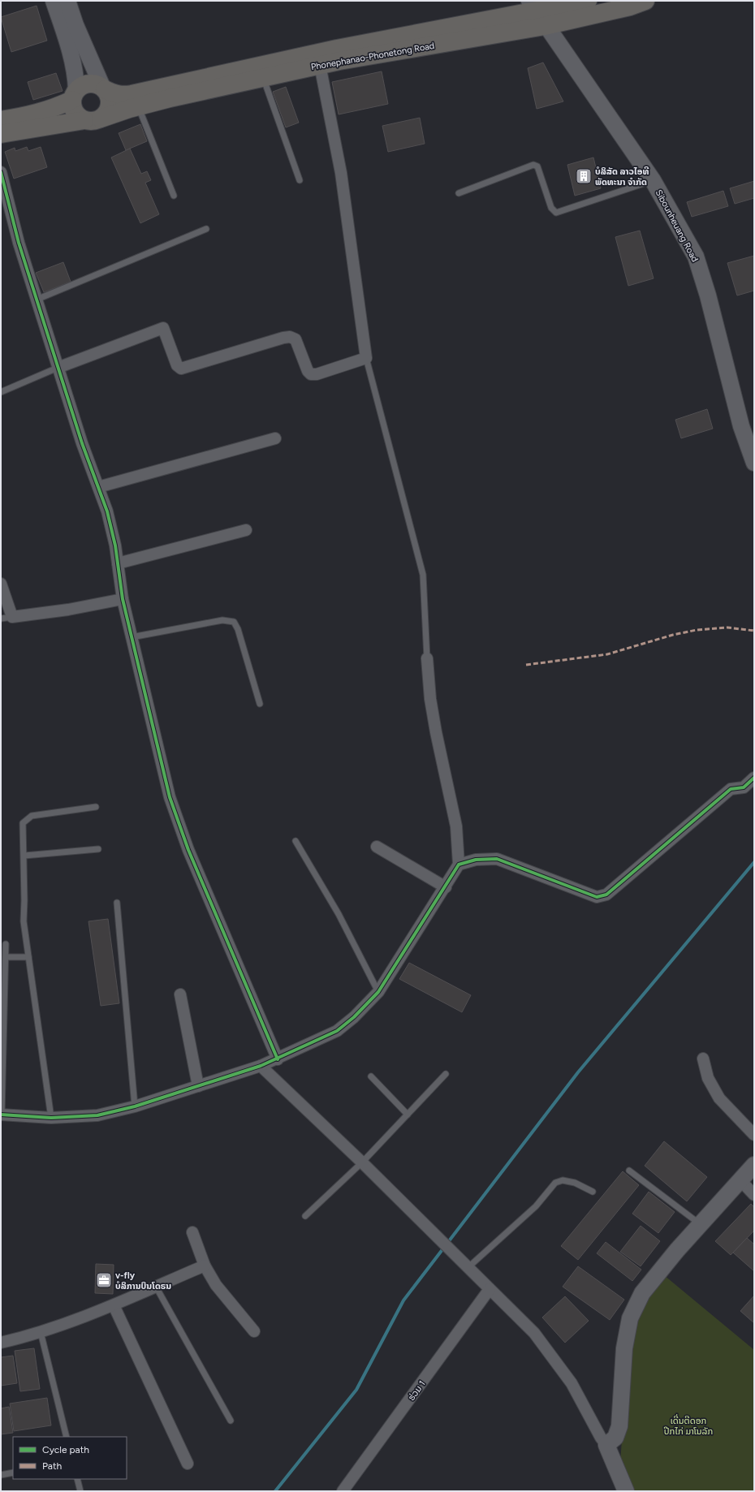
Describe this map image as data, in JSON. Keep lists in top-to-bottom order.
{
  "streets": {
    "main road": ["Phonephanao-Phonetong Road"],
    "street": ["Sibounheuang Road", "ຮ່ວມ 1"]
  },
  "crossings": [
    ["Phonephanao-Phonetong Road", "Sibounheuang Road"]
  ],
  "parks": ["ເດີ່ນຕີດອກ ປີກໄກ່ ມາໂນລັກ"],
  "places": {
    "building": ["ບໍລິສັດ ລາວໄອທີ ພັດທະນາ ຈຳກັດ"],
    "office": ["v-fly ບໍລິການບິນໂດຣນ"]
  },
  "legend": ["Cycle path", "Path"]
}
